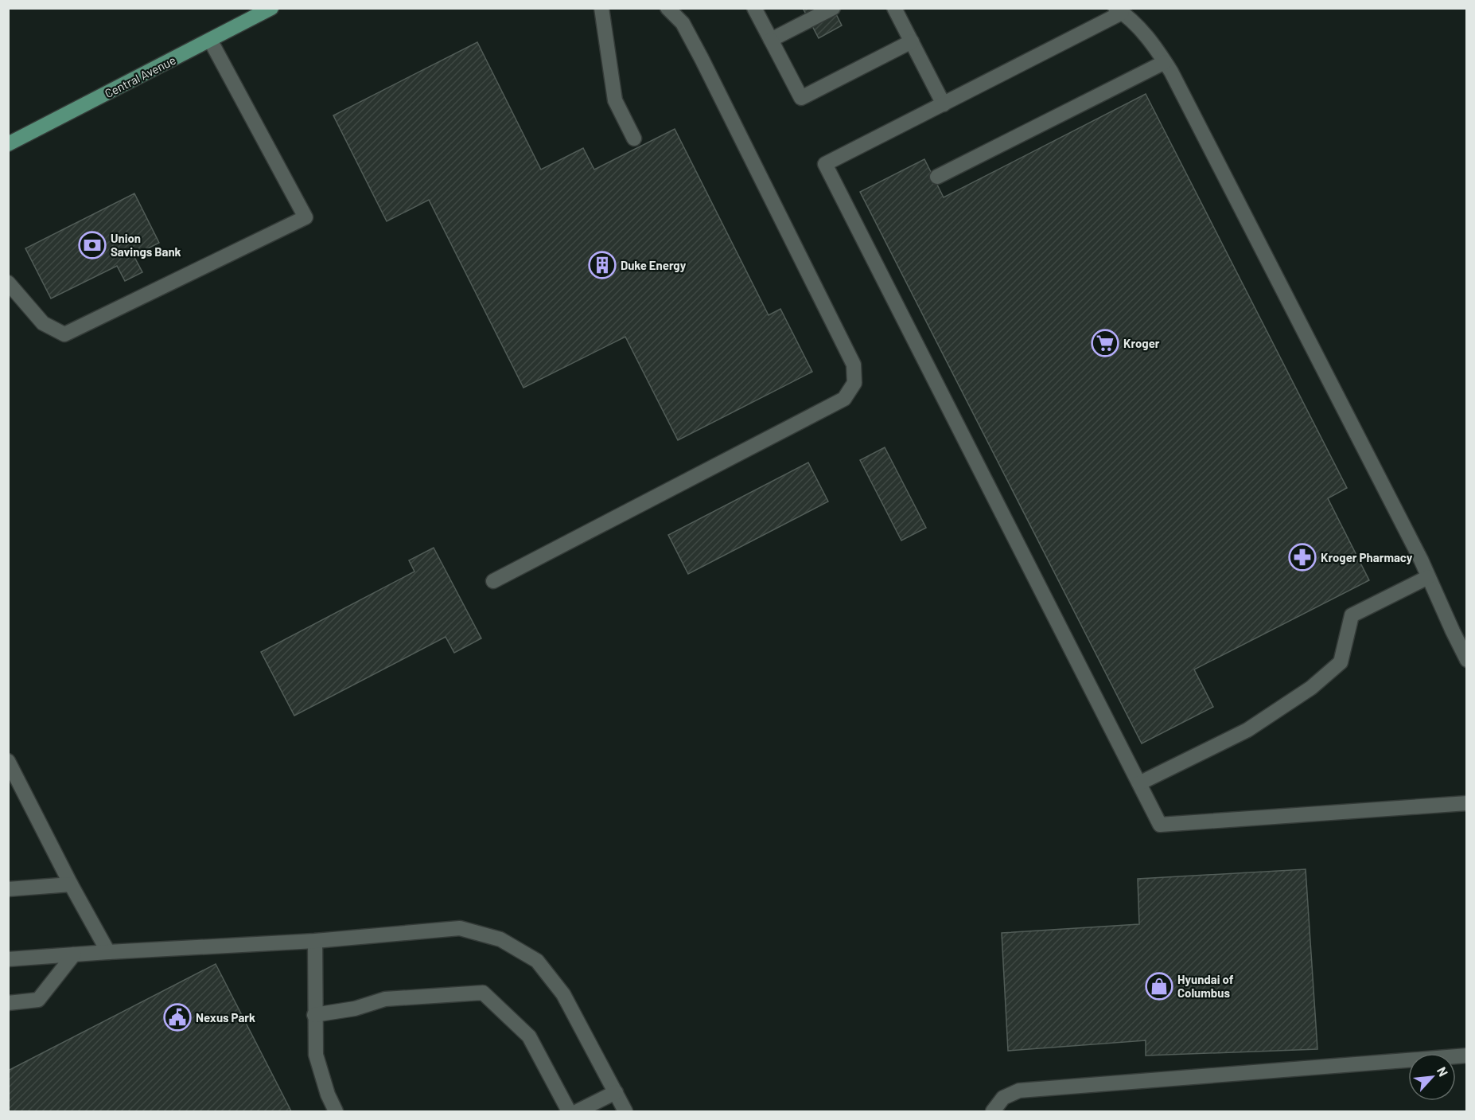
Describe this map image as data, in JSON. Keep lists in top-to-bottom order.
{
  "streets": {
    "main road": ["Central Avenue"]
  },
  "places": {
    "bank": ["Union Savings Bank"],
    "building": ["Duke Energy"],
    "supermarket": ["Kroger"],
    "pharmacy": ["Kroger Pharmacy"],
    "shop": ["Hyundai of Columbus"],
    "public building": ["Nexus Park"]
  },
  "north": "top right"
}
